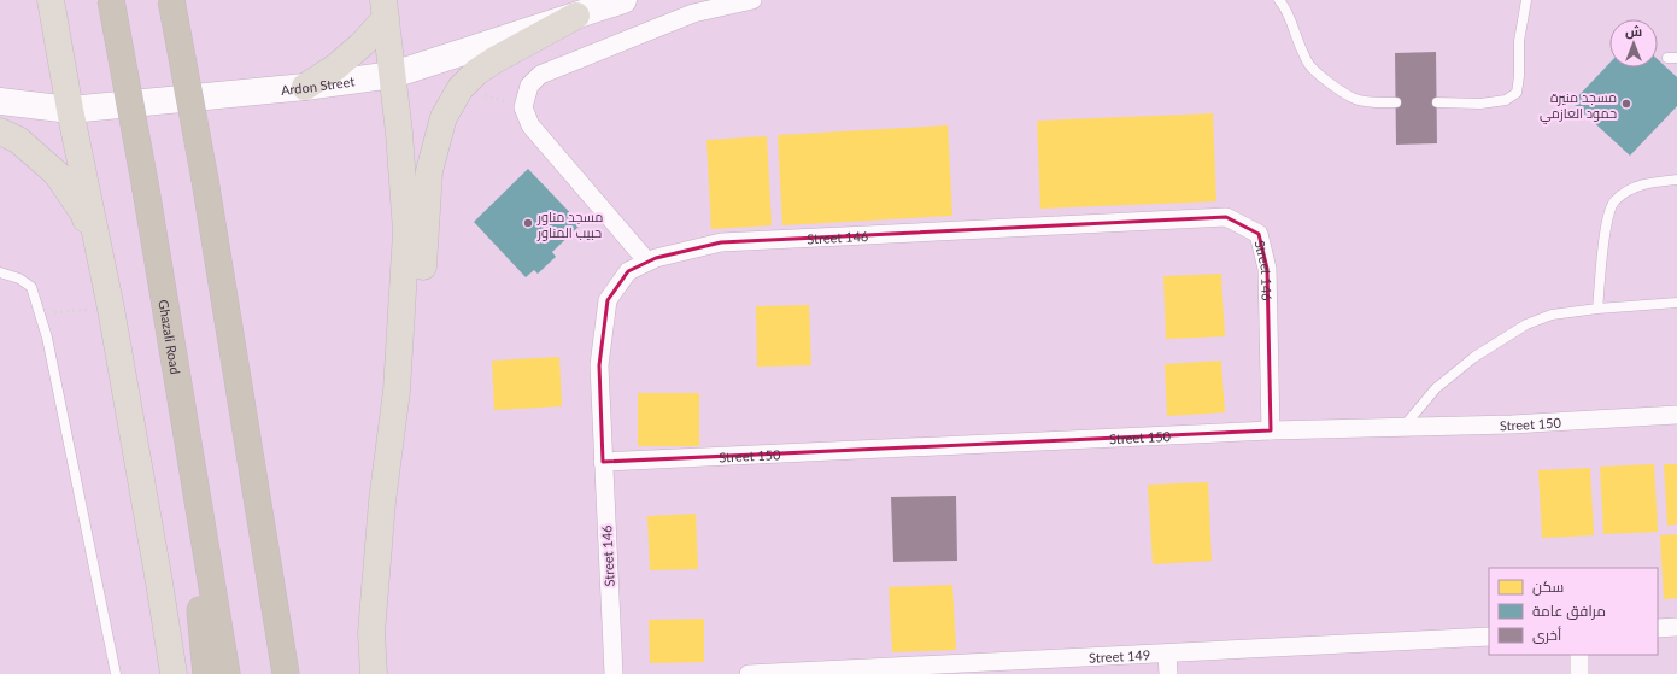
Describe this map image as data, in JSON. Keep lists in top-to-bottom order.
{
  "streets": {
    "highway": ["Ghazali Road"],
    "main road": ["Ardon Street"],
    "street": ["Street 146", "Street 150", "Street 149"]
  },
  "crossings": [
    ["Street 146", "Street 150"]
  ],
  "places": ["مسجد منيرة حمود العازمي", "مسجد مناور حبيب المناور"],
  "legend": ["سكن", "مرافق عامة", "أخرى"],
  "north": "top"
}
